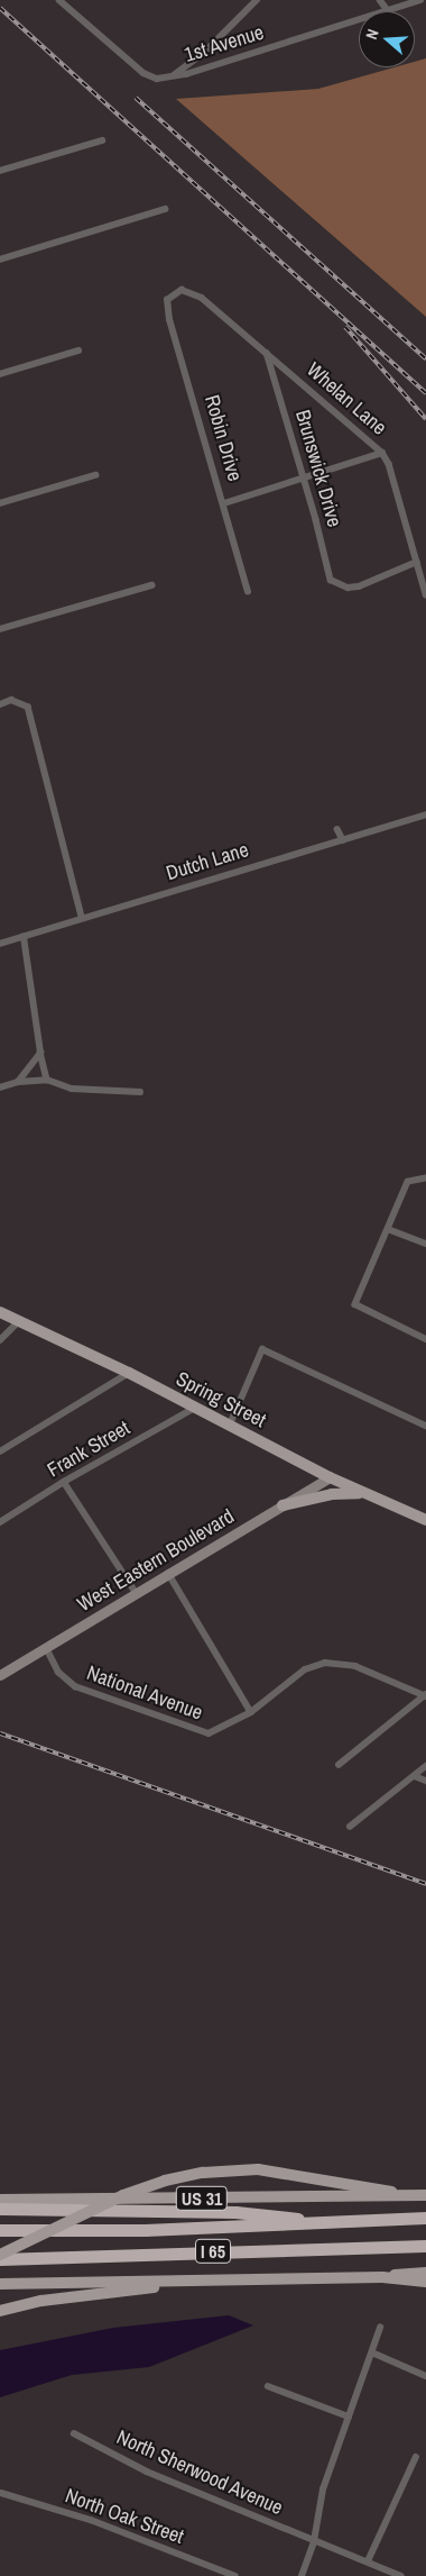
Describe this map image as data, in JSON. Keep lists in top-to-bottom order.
{
  "streets": {
    "highway": ["I 65"],
    "main road": ["Spring Street", "West Eastern Boulevard", "US 31"],
    "street": [
      "1st Avenue",
      "Whelan Lane",
      "Robin Drive",
      "Brunswick Drive",
      "Dutch Lane",
      "Frank Street",
      "National Avenue",
      "North Sherwood Avenue",
      "North Oak Street"
    ]
  },
  "crossings": [
    ["Whelan Lane", "Robin Drive"],
    ["Whelan Lane", "Brunswick Drive"],
    ["Spring Street", "Frank Street"],
    ["Spring Street", "West Eastern Boulevard"],
    ["West Eastern Boulevard", "National Avenue"]
  ],
  "north": "left"
}
